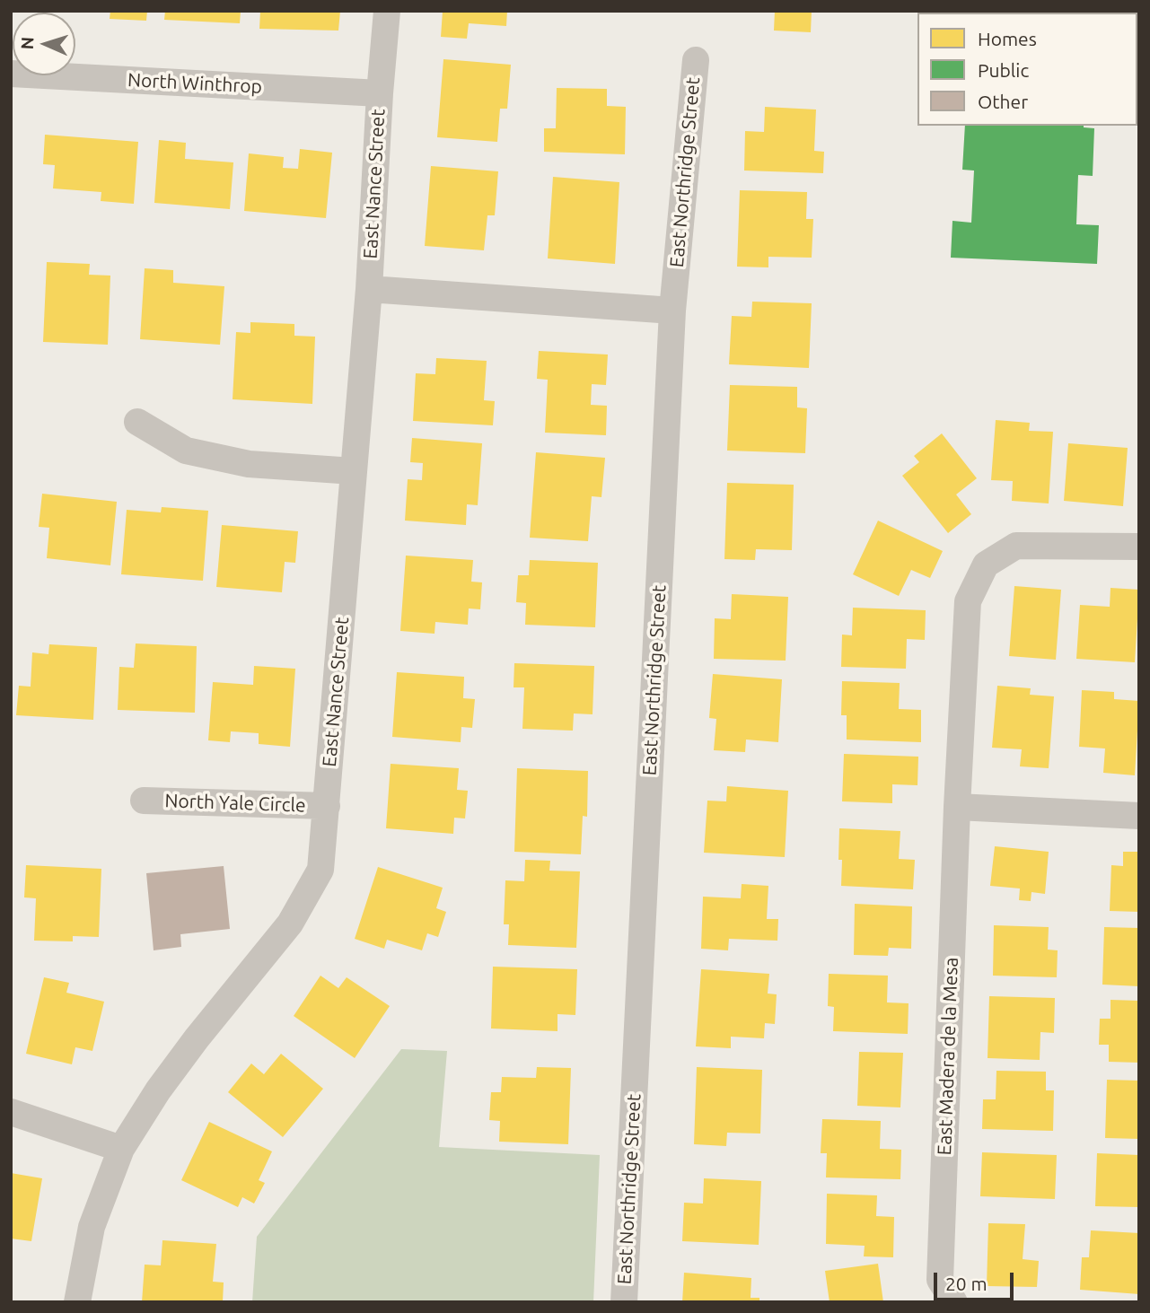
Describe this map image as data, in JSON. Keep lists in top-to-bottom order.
{
  "streets": {
    "street": [
      "North Winthrop",
      "East Northridge Street",
      "East Nance Street",
      "North Yale Circle",
      "East Madera de la Mesa"
    ]
  },
  "crossings": [
    ["North Winthrop", "East Nance Street"],
    ["East Nance Street", "North Yale Circle"]
  ],
  "legend": ["Homes", "Public", "Other"],
  "scale_bar": "20 m",
  "north": "left"
}
